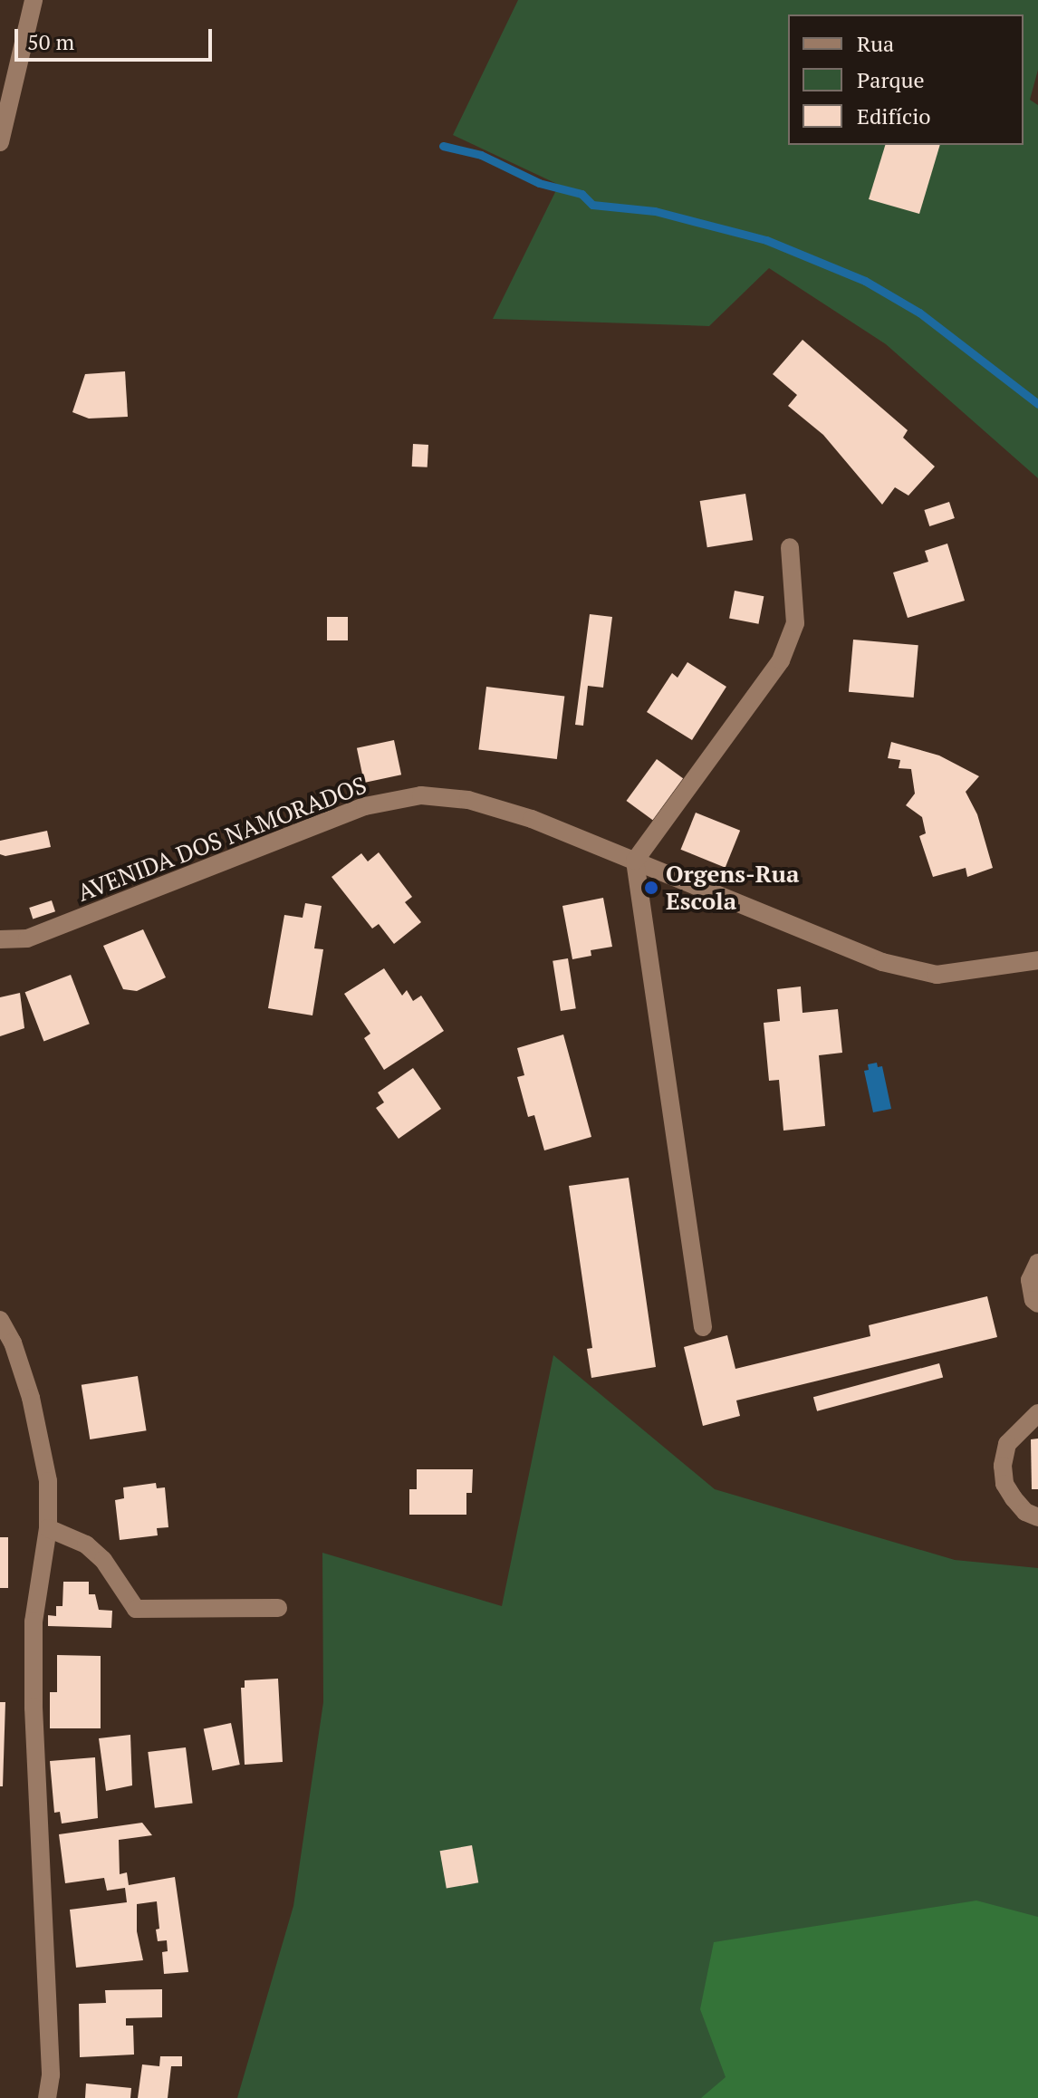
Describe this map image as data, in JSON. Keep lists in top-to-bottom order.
{
  "streets": {
    "street": ["AVENIDA DOS NAMORADOS"]
  },
  "places": ["Orgens-Rua Escola"],
  "legend": ["Rua", "Parque", "Edifício"],
  "scale_bar": "50 m"
}
